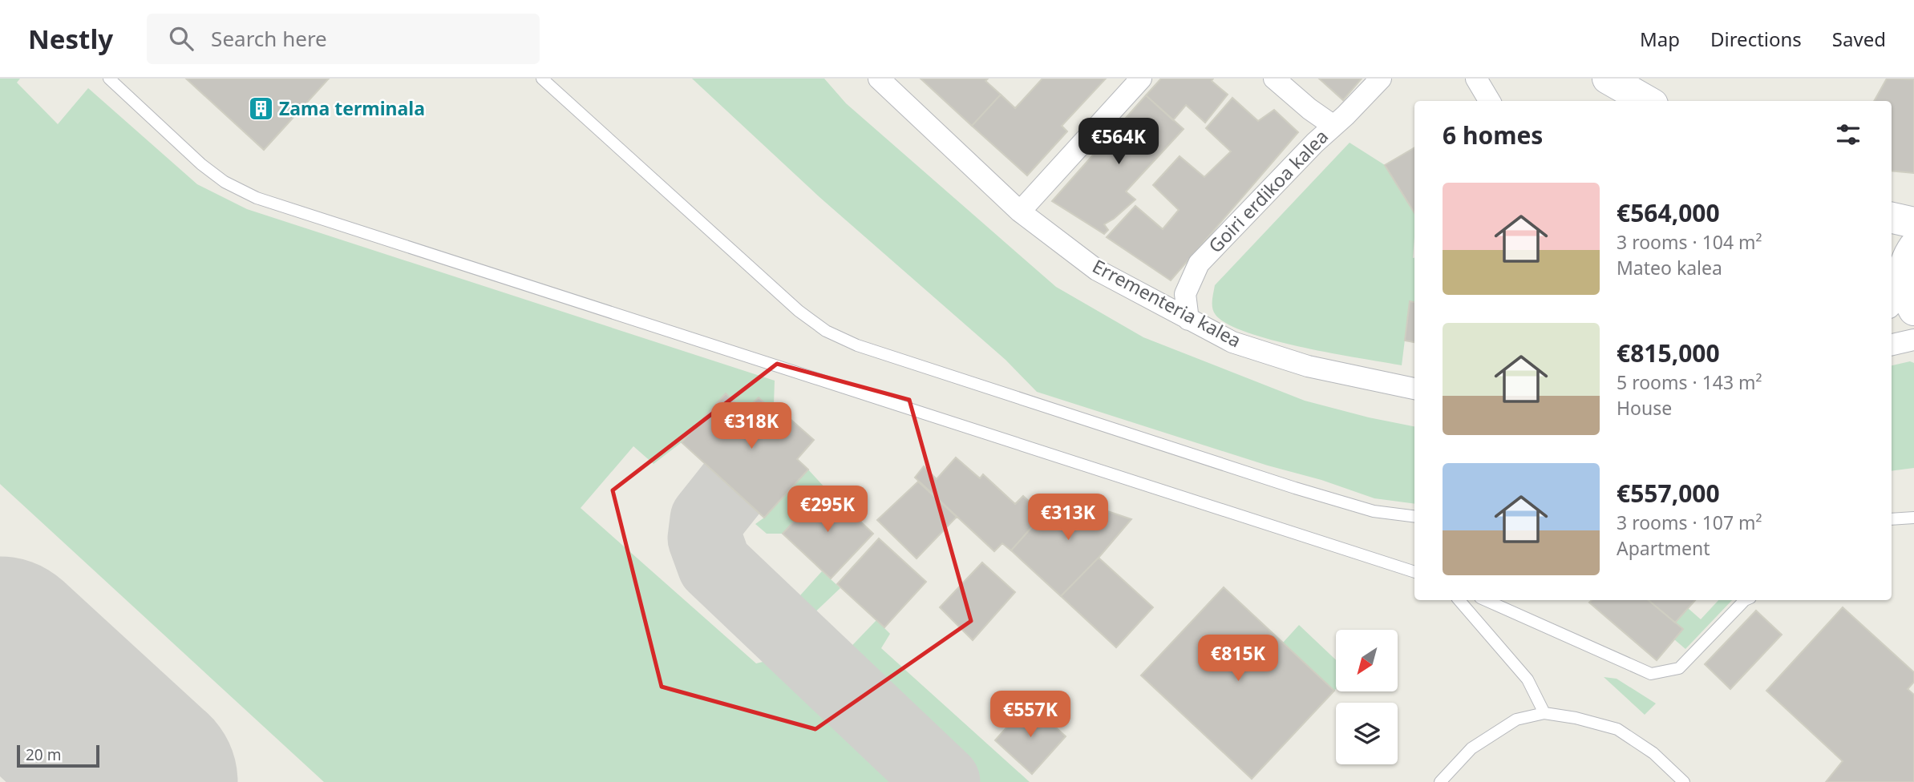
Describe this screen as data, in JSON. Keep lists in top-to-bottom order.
{
  "streets": {
    "street": ["Goiri erdikoa kalea", "Errementeria kalea"]
  },
  "crossings": [
    ["Goiri erdikoa kalea", "Errementeria kalea"]
  ],
  "places": {
    "building": ["Zama terminala"]
  },
  "scale_bar": "20 m",
  "north": "bottom left",
  "page": {
    "header": "Nestly",
    "search": "Search here",
    "nav": ["Map", "Directions", "Saved"],
    "heading": "6 homes",
    "price": [
      "€564K",
      "€318K",
      "€295K",
      "€313K",
      "€815K",
      "€557K"
    ],
    "list": [
      {
        "name": "€564,000",
        "note": "3 rooms · 104 m² · Mateo kalea"
      },
      {
        "name": "€815,000",
        "note": "5 rooms · 143 m² · House"
      },
      {
        "name": "€557,000",
        "note": "3 rooms · 107 m² · Apartment"
      }
    ],
    "scale": "20 m"
  }
}
